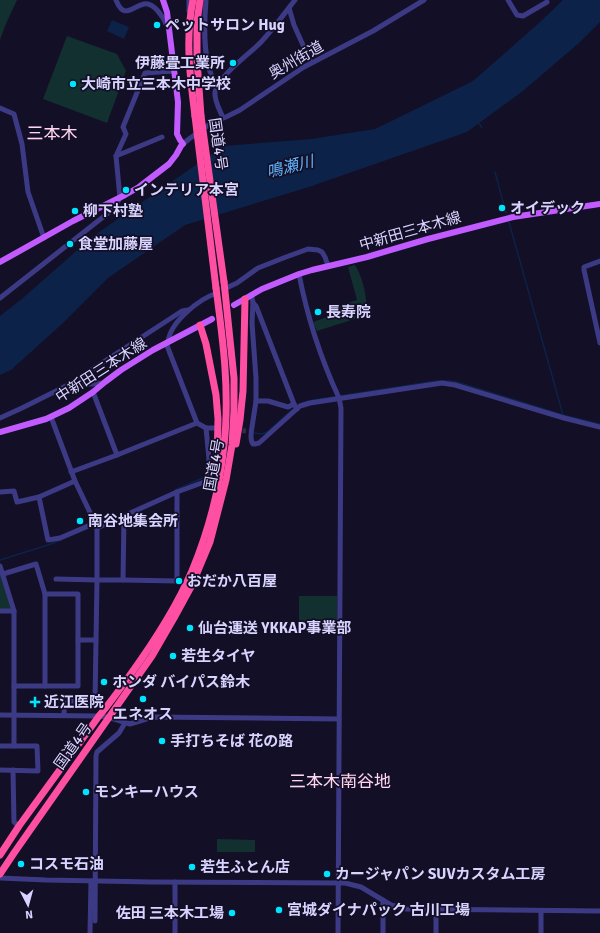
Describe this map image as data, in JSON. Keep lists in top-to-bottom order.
{
  "streets": {
    "highway": ["国道4号"],
    "main road": ["中新田三本木線"],
    "street": ["奥州街道"]
  },
  "districts": ["三本木", "三本木南谷地"],
  "water": ["鳴瀬川"],
  "places": {
    "other": [
      "ペットサロン Hug",
      "伊藤畳工業所",
      "大崎市立三本木中学校",
      "インテリア本宮",
      "オイデック",
      "柳下村塾",
      "食堂加藤屋",
      "長寿院",
      "南谷地集会所",
      "おだか八百屋",
      "仙台運送 YKKAP事業部",
      "若生タイヤ",
      "ホンダ バイパス鈴木",
      "エネオス",
      "手打ちそば 花の路",
      "モンキーハウス",
      "コスモ石油",
      "若生ふとん店",
      "カージャパン SUVカスタム工房",
      "宮城ダイナパック 古川工場",
      "佐田 三本木工場"
    ],
    "health": ["近江医院"]
  },
  "north": "bottom"
}
